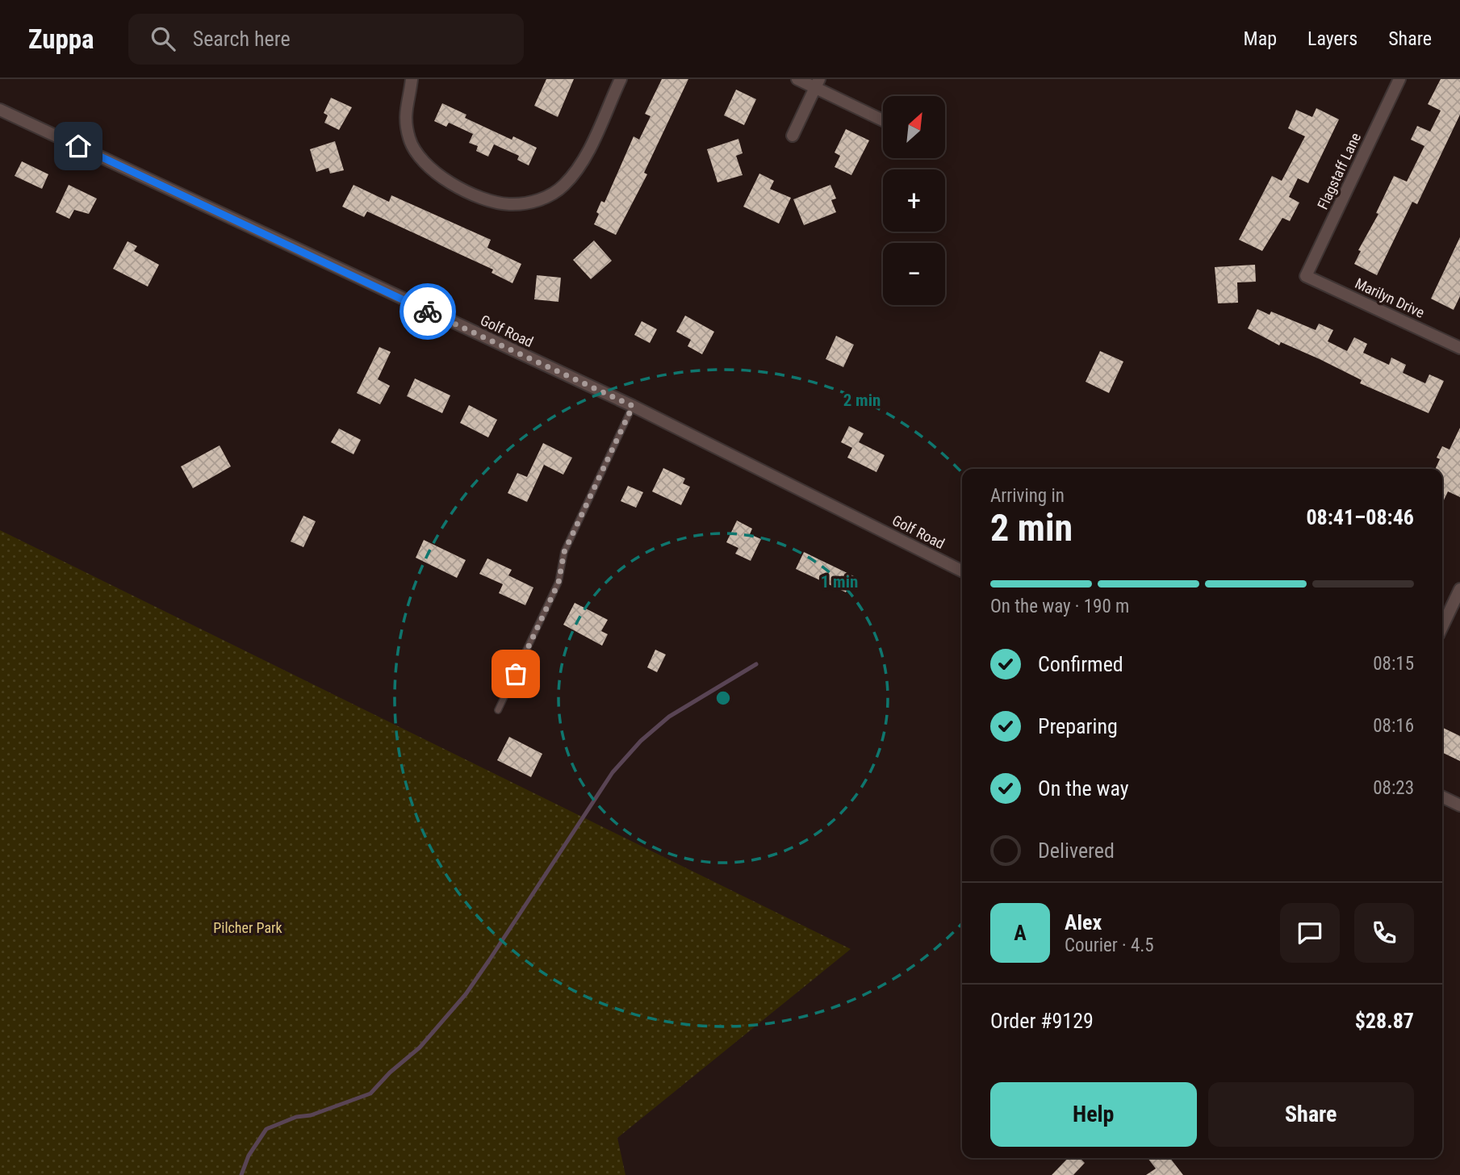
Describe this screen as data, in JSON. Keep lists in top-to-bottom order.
{
  "streets": {
    "street": ["Flagstaff Lane", "Marilyn Drive", "Golf Road"]
  },
  "crossings": [
    ["Flagstaff Lane", "Marilyn Drive"]
  ],
  "parks": ["Pilcher Park"],
  "north": "top right",
  "page": {
    "header": "Zuppa",
    "search": "Search here",
    "nav": ["Map", "Layers", "Share"],
    "map_buttons": ["+", "−"],
    "heading": ["2 min", "Arriving in", "08:41–08:46"],
    "panel": [
      "Alex",
      "Courier · 4.5",
      "Order #9129",
      "$28.87"
    ],
    "bar": "On the way · 190 m",
    "list": [
      ["Confirmed", "08:15"],
      ["Preparing", "08:16"],
      ["On the way", "08:23"],
      "Delivered"
    ],
    "round": "A",
    "buttons": ["Help", "Share"]
  },
  "rings": ["2 min", "1 min"]
}
